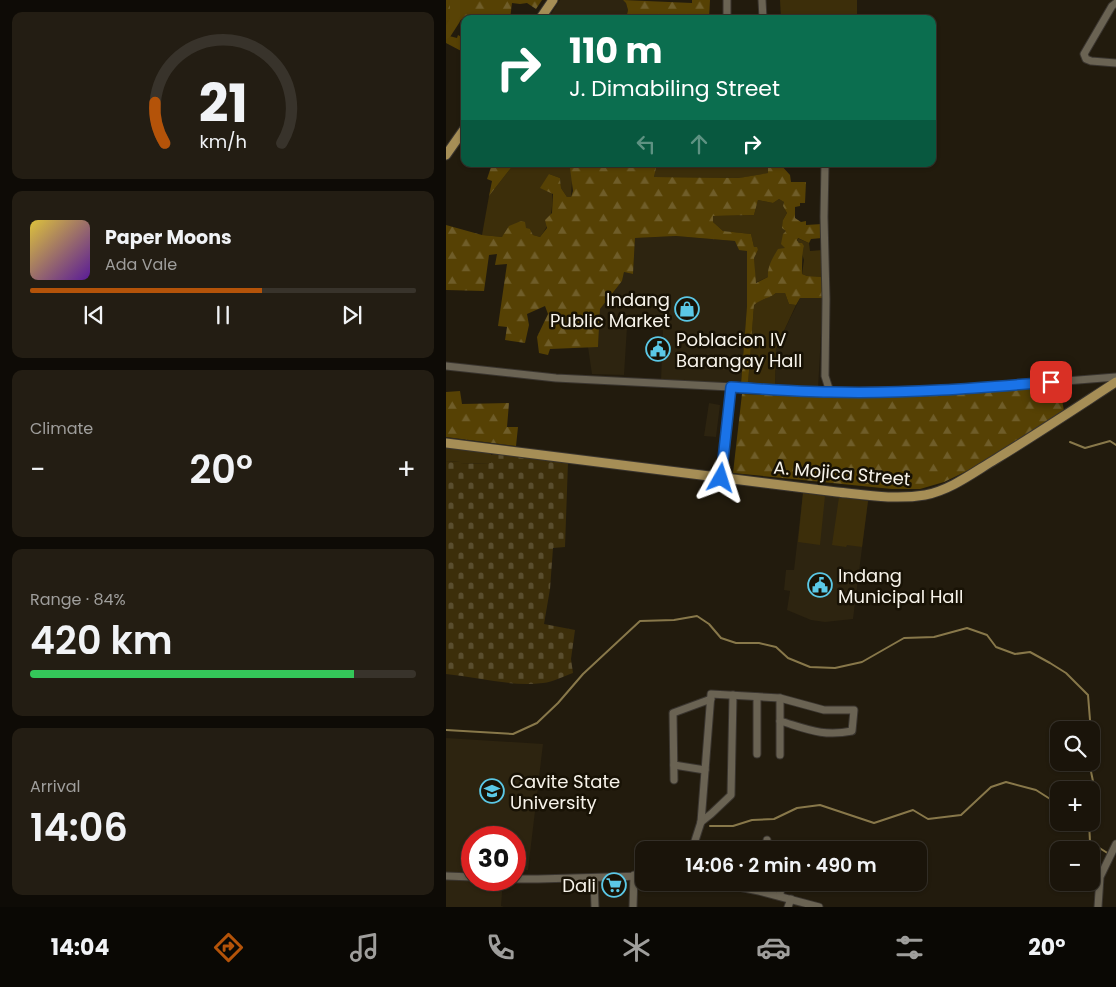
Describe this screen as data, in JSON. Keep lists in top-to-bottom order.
{
  "streets": {
    "main road": ["A. Mojica Street"]
  },
  "places": {
    "shop": ["Indang Public Market"],
    "public building": ["Poblacion IV Barangay Hall", "Indang Municipal Hall"],
    "school or university": ["Cavite State University"],
    "supermarket": ["Dali"]
  },
  "page": {
    "turn": ["110 m", "J. Dimabiling Street"],
    "song": ["Paper Moons", "Ada Vale"],
    "tile": [
      "Climate",
      ["Range · 84%", "420 km"],
      ["Arrival", "14:06"]
    ],
    "heat": ["−", "20°", "+"],
    "map_buttons": ["+", "−"],
    "limit": "30",
    "trip": "14:06 · 2 min · 490 m",
    "tabs": ["14:04", "20°"],
    "gauge": ["21", "km/h"]
  }
}
